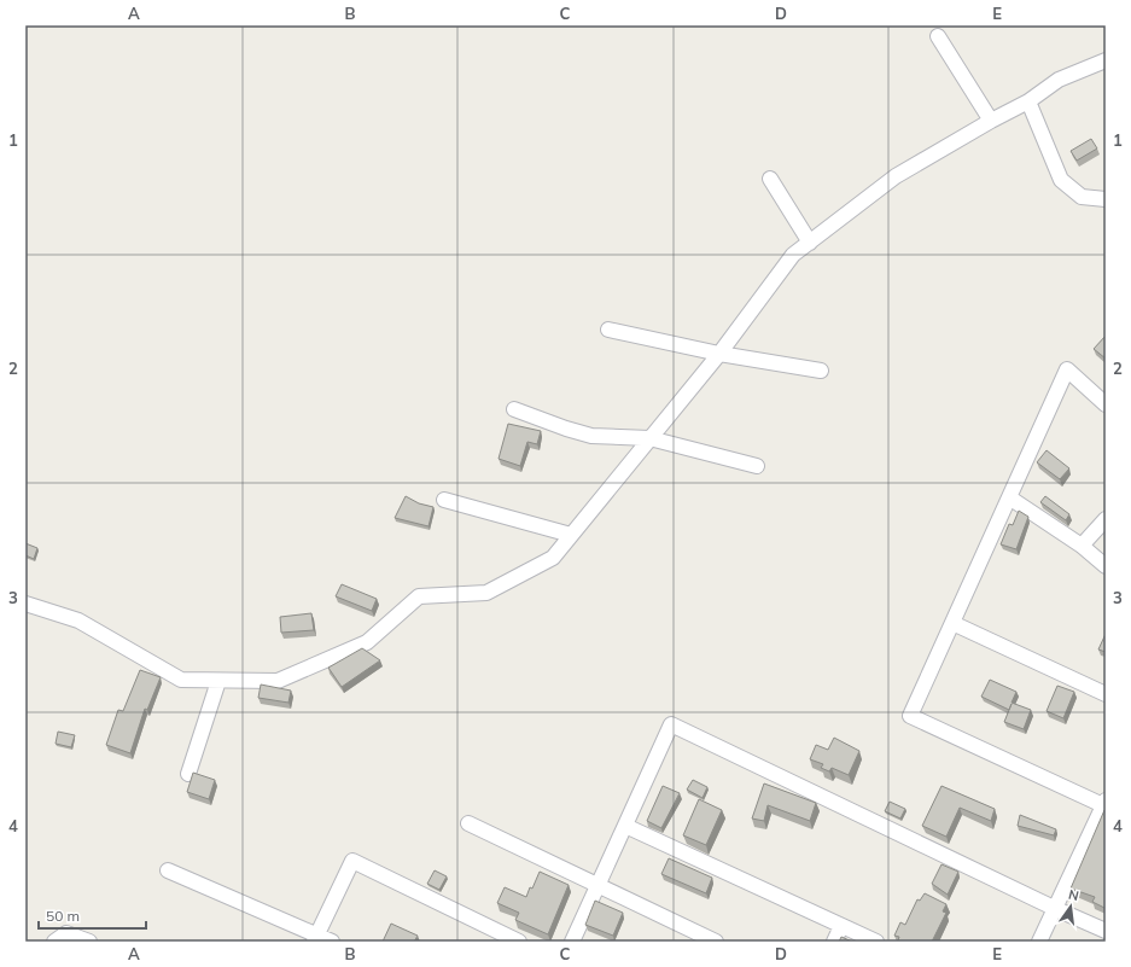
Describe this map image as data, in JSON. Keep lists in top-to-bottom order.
{
  "scale_bar": "50 m",
  "north": "top",
  "grid": {
    "columns": [
      "A",
      "B",
      "C",
      "D",
      "E"
    ],
    "rows": [
      "1",
      "2",
      "3",
      "4"
    ]
  }
}
